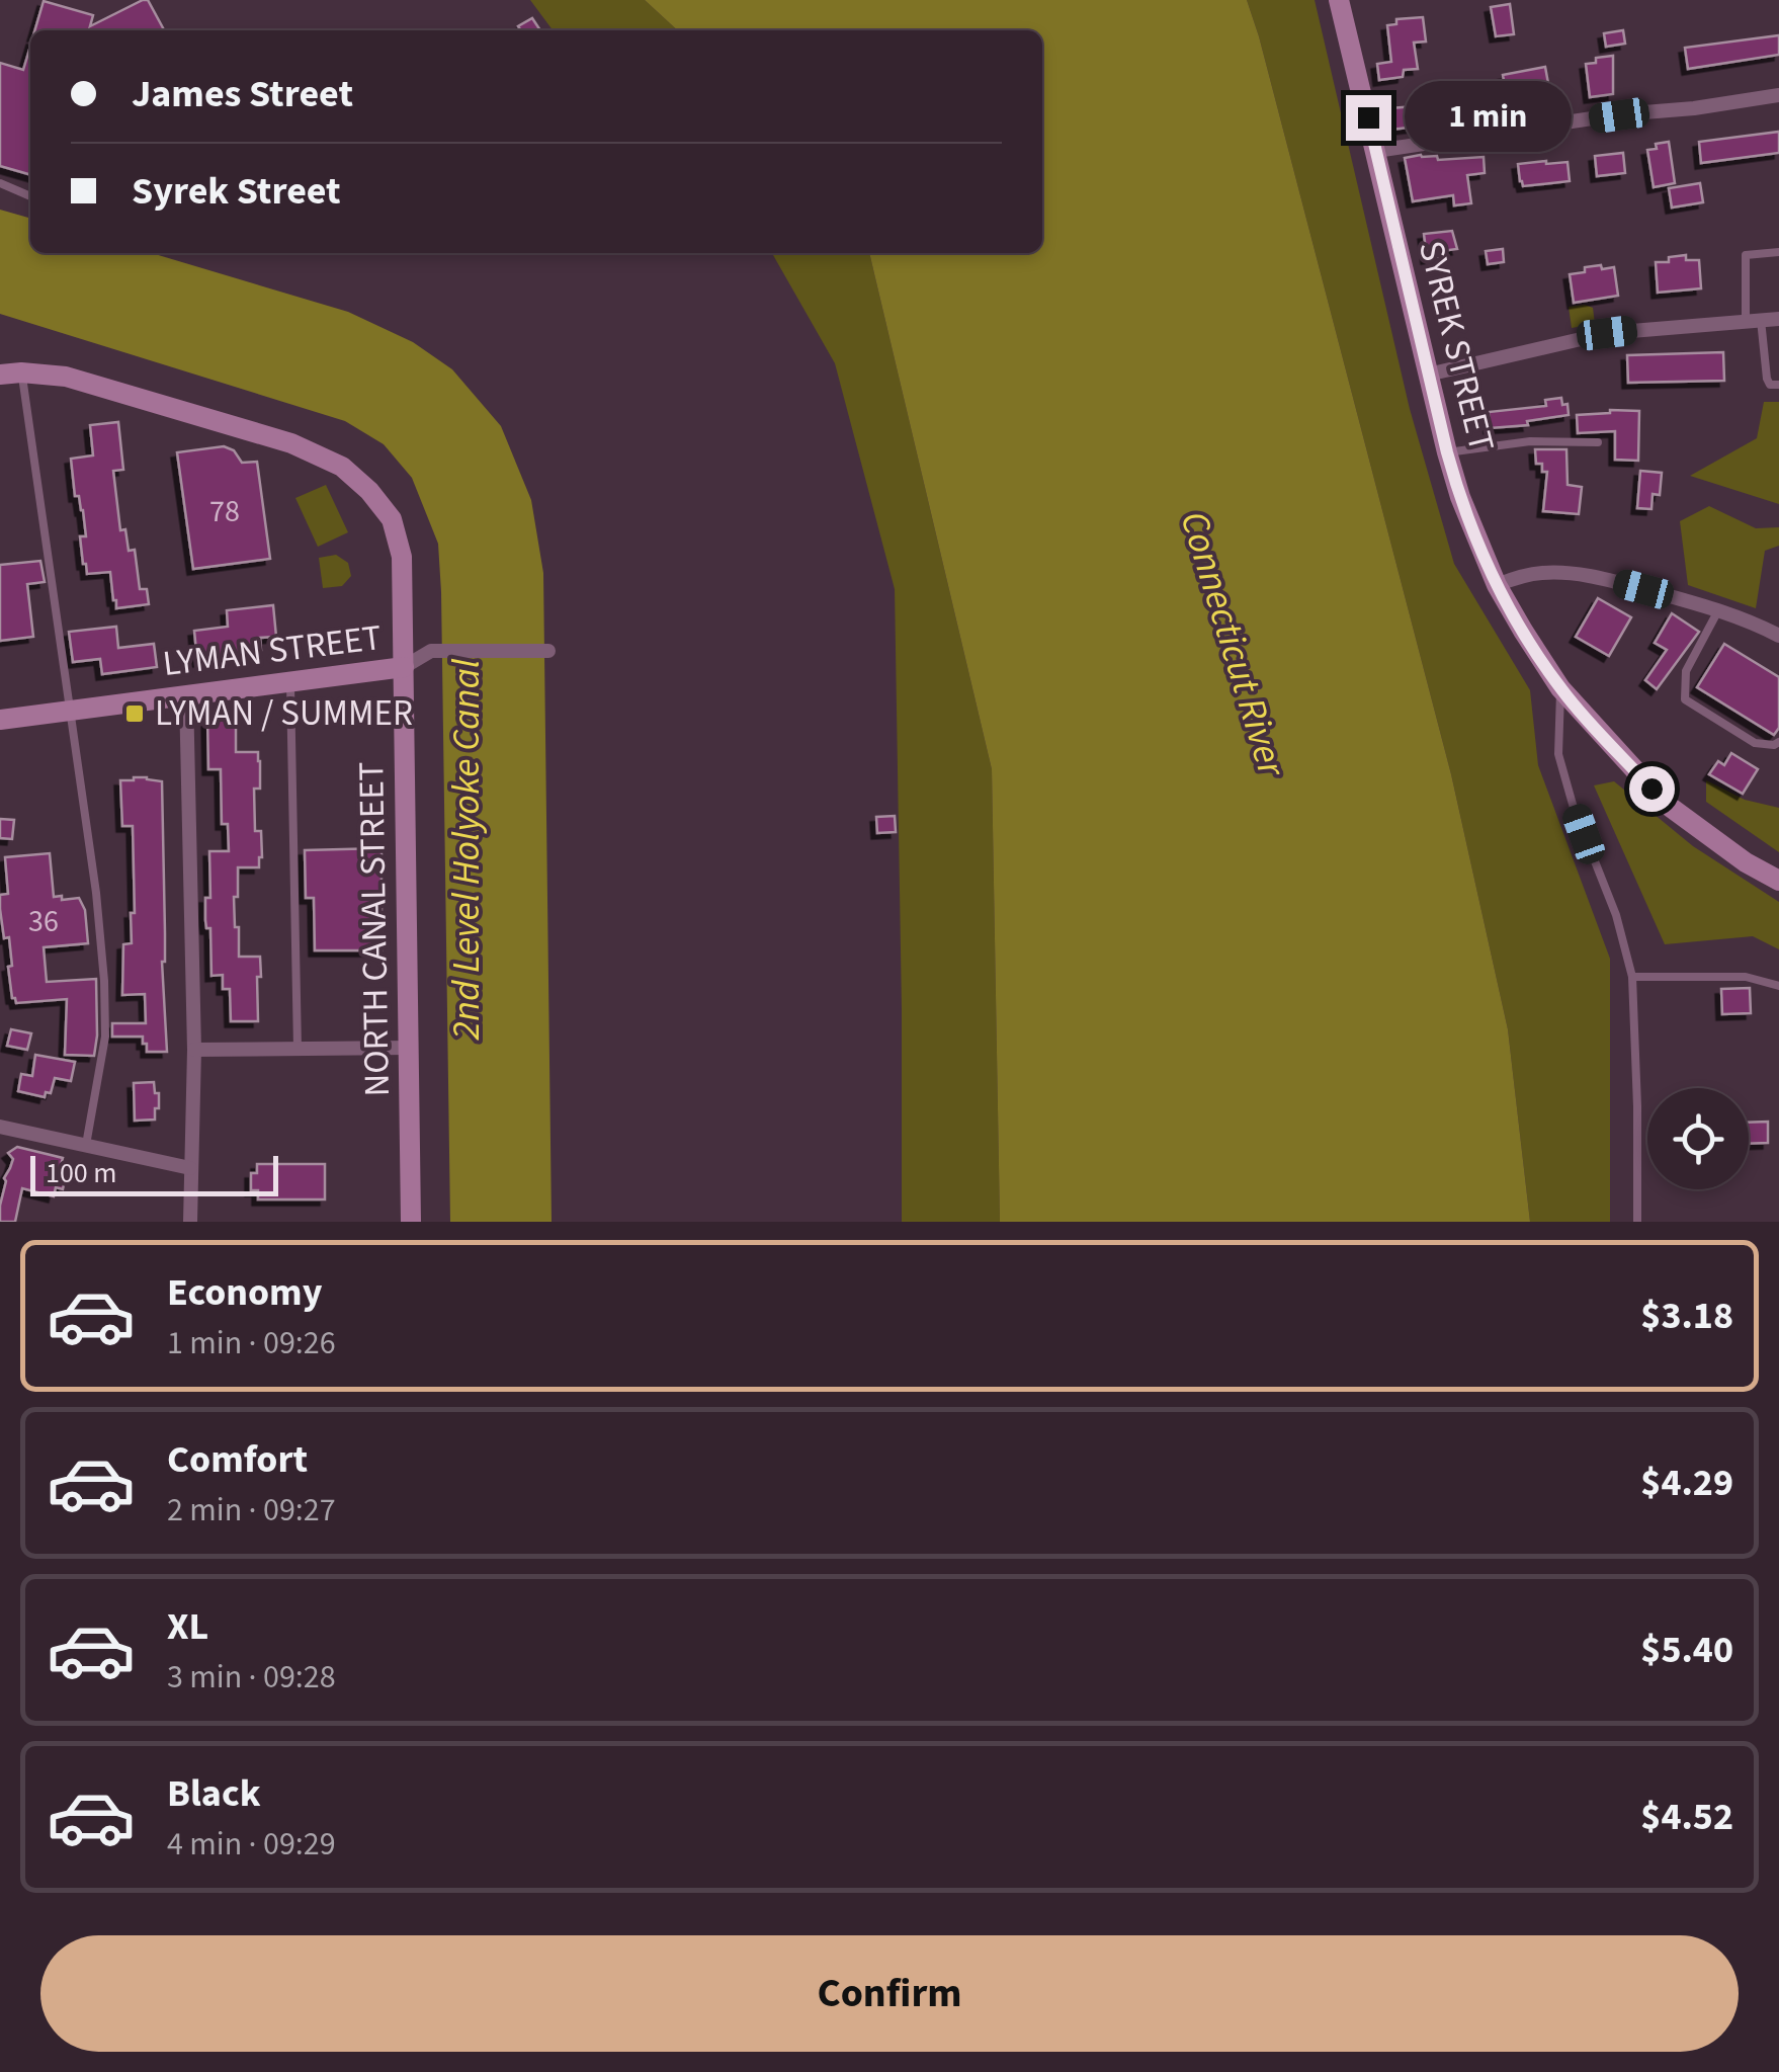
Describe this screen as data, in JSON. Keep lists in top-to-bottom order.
{
  "streets": {
    "street": ["SYREK STREET", "LYMAN STREET", "NORTH CANAL STREET"]
  },
  "crossings": [
    ["LYMAN STREET", "NORTH CANAL STREET"]
  ],
  "water": ["Connecticut River", "2nd Level Holyoke Canal"],
  "places": {
    "transit": ["LYMAN / SUMMER"]
  },
  "house_numbers": ["78", "36"],
  "scale_bar": "100 m",
  "page": {
    "banner": ["James Street", "Syrek Street"],
    "bubble": "1 min",
    "scale": "100 m",
    "list": [
      {
        "name": "Economy",
        "note": "1 min · 09:26",
        "value": "$3.18"
      },
      {
        "name": "Comfort",
        "note": "2 min · 09:27",
        "value": "$4.29"
      },
      {
        "name": "XL",
        "note": "3 min · 09:28",
        "value": "$5.40"
      },
      {
        "name": "Black",
        "note": "4 min · 09:29",
        "value": "$4.52"
      }
    ],
    "buttons": "Confirm"
  }
}
